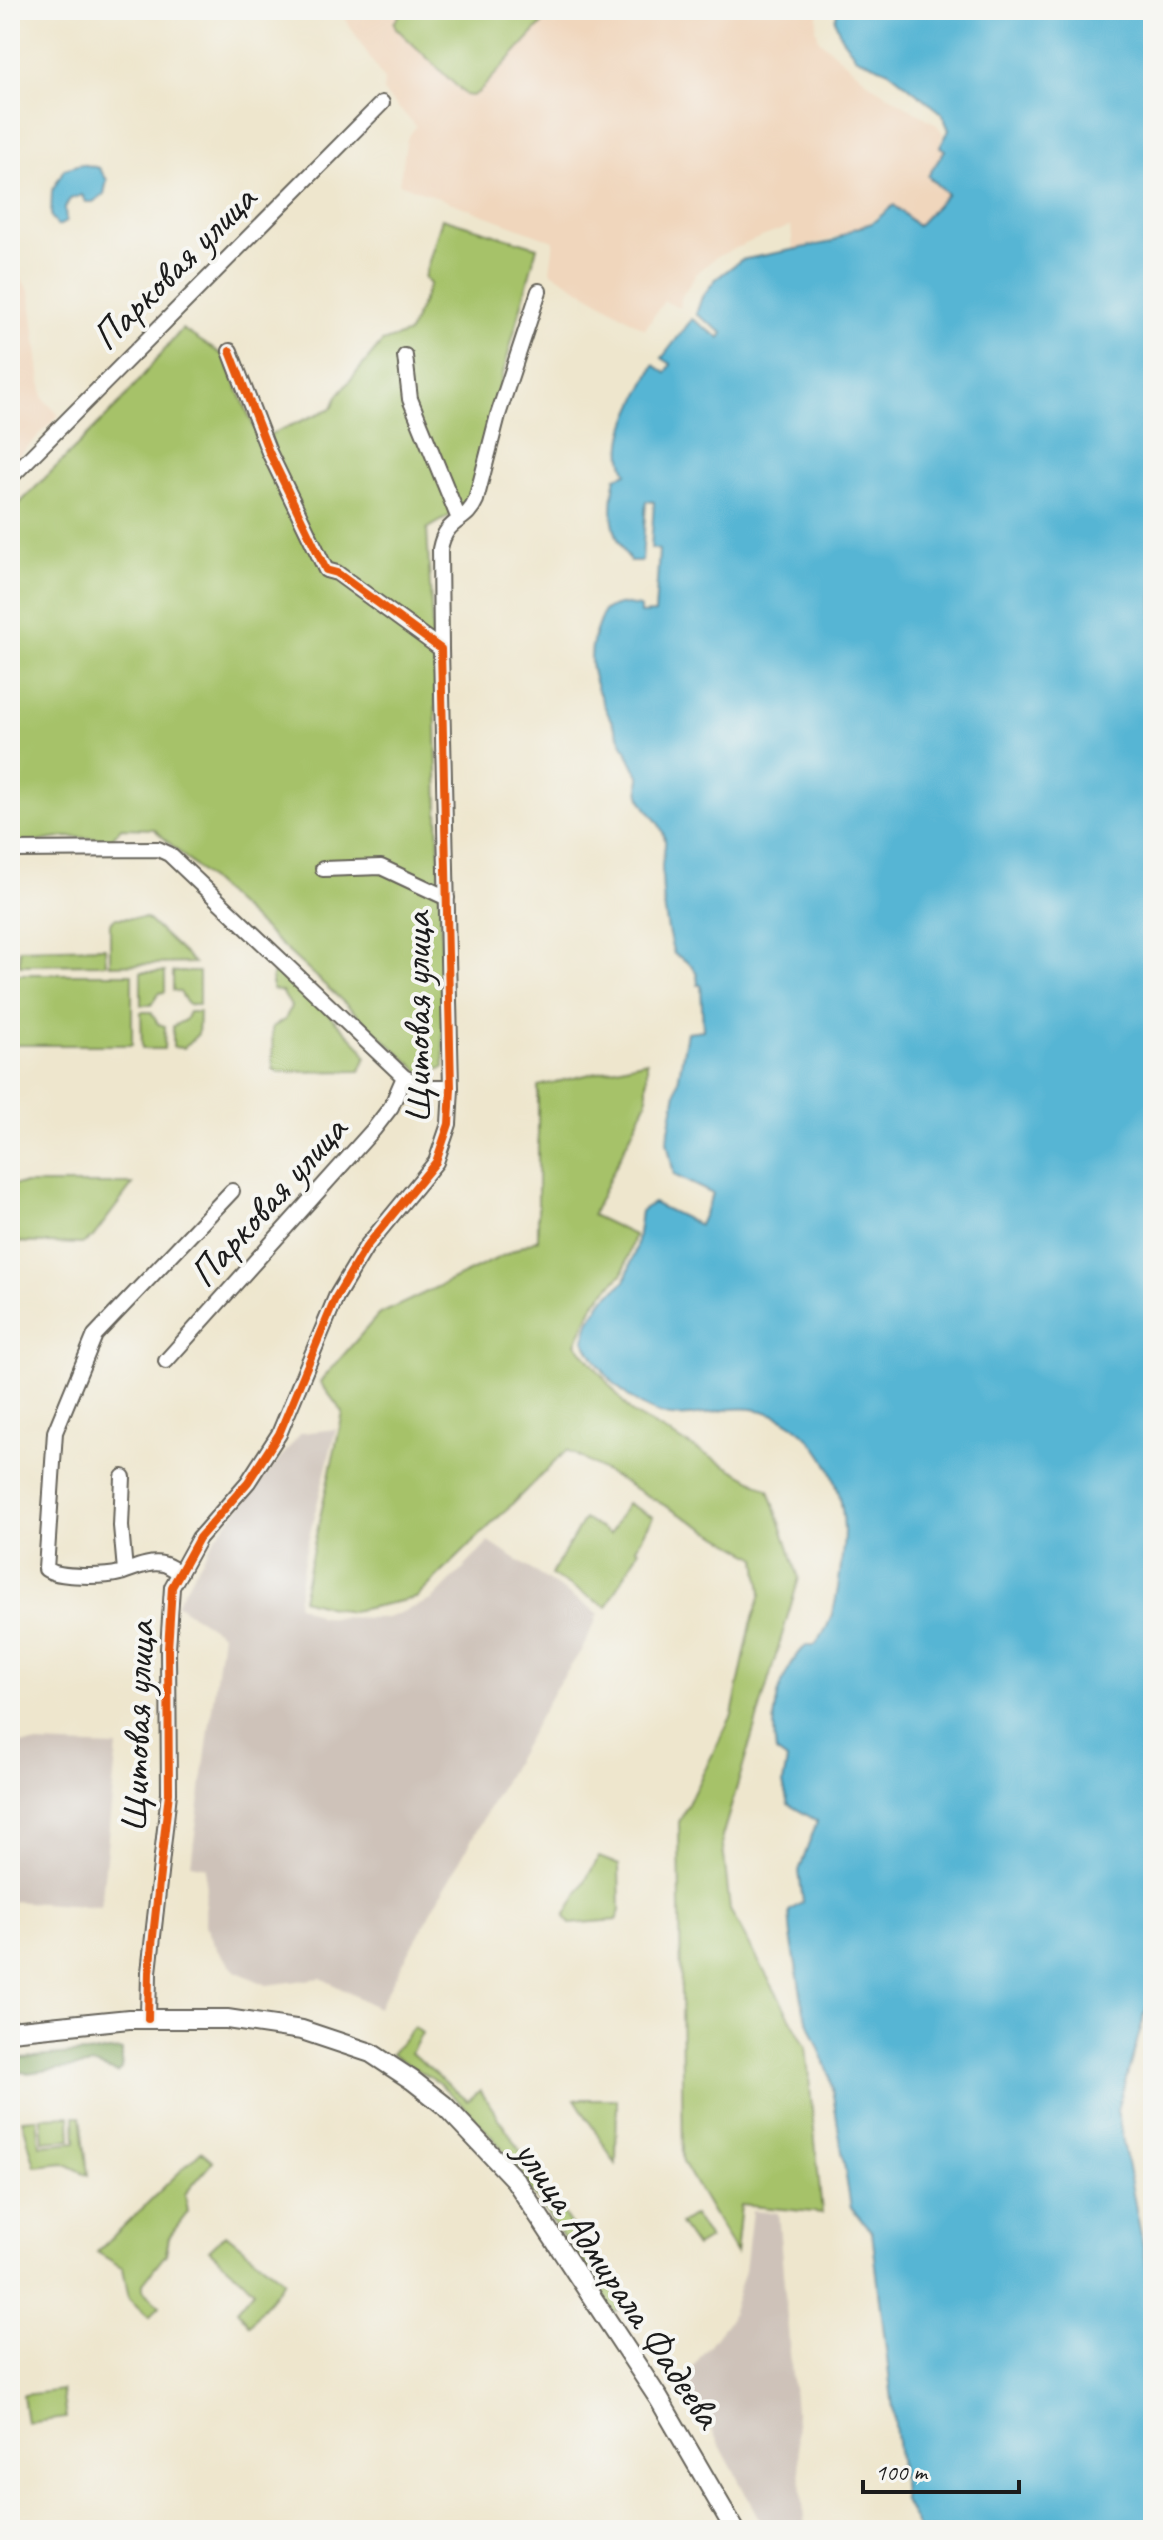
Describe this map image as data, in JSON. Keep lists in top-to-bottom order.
{
  "streets": {
    "main road": ["улица Адмирала Фадеева"],
    "street": ["Парковая улица", "Щитовая улица"]
  },
  "crossings": [
    ["Парковая улица", "Щитовая улица"],
    ["Щитовая улица", "улица Адмирала Фадеева"]
  ],
  "scale_bar": "100 m"
}
